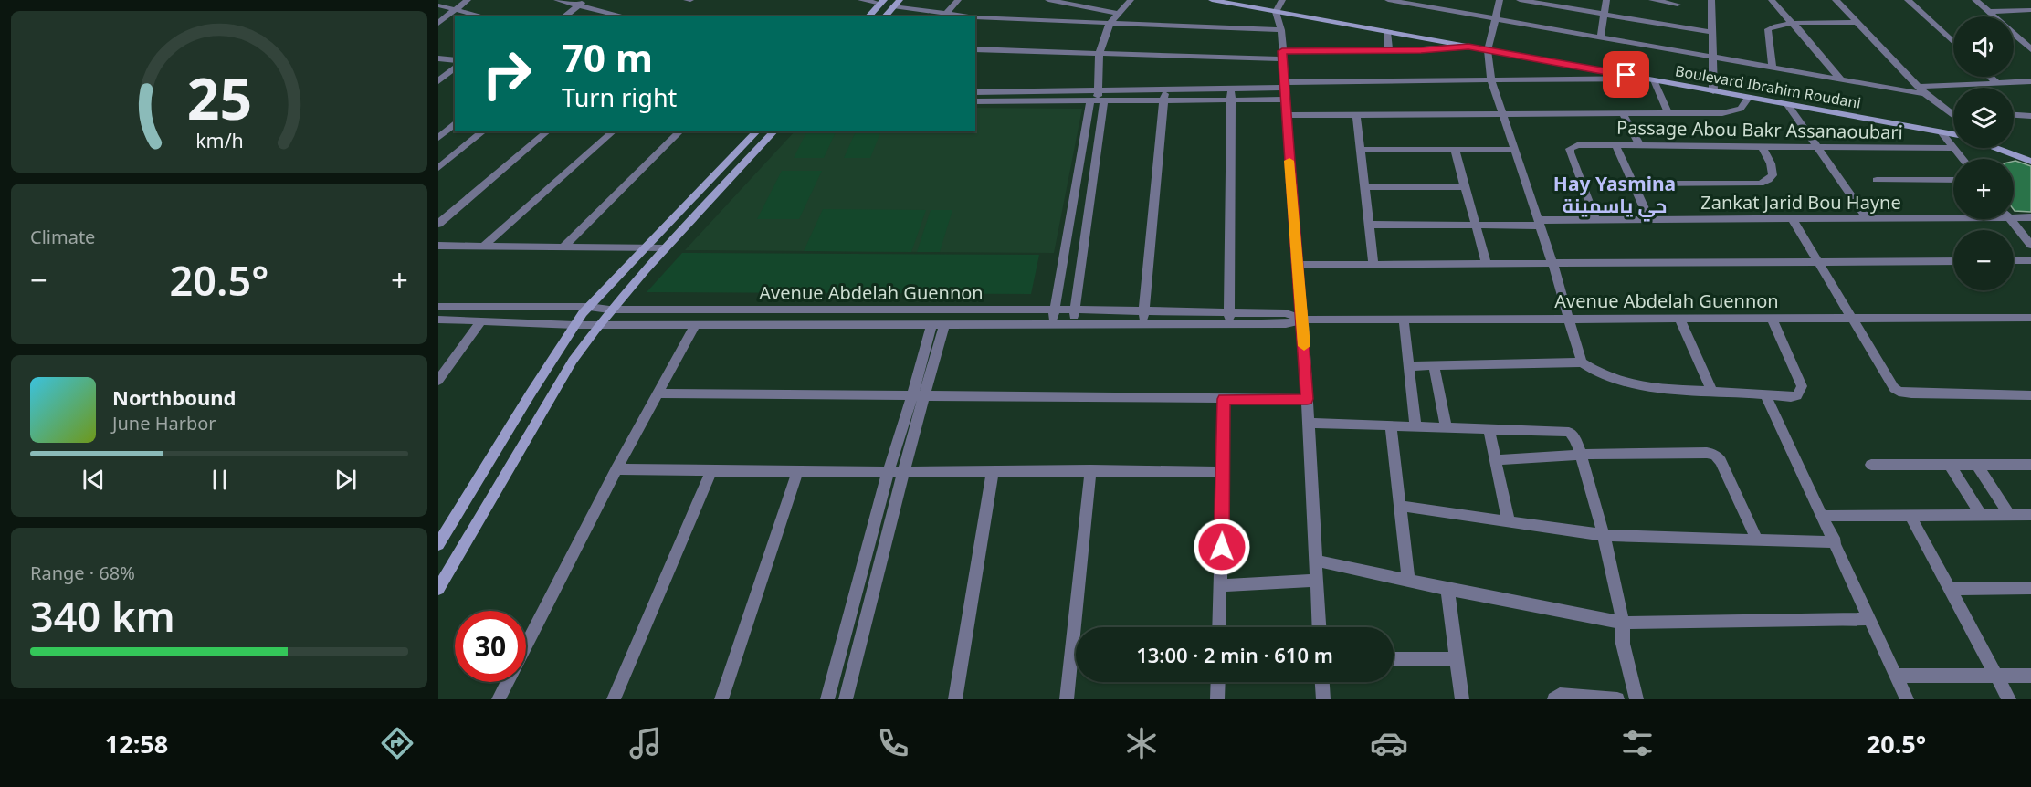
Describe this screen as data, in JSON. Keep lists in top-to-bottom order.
{
  "streets": {
    "main road": ["Boulevard Ibrahim Roudani"],
    "street": ["Passage Abou Bakr Assanaoubari", "Zankat Jarid Bou Hayne", "Avenue Abdelah Guennon"]
  },
  "crossings": [
    ["Passage Abou Bakr Assanaoubari", "Zankat Jarid Bou Hayne"]
  ],
  "districts": ["Hay Yasmina حي ياسمينة"],
  "page": {
    "map_buttons": ["+", "−"],
    "turn": ["70 m", "Turn right"],
    "tile": [
      "Climate",
      ["Range · 68%", "340 km"]
    ],
    "heat": ["−", "20.5°", "+"],
    "song": ["Northbound", "June Harbor"],
    "limit": "30",
    "trip": "13:00 · 2 min · 610 m",
    "tabs": ["12:58", "20.5°"],
    "gauge": ["25", "km/h"]
  }
}
